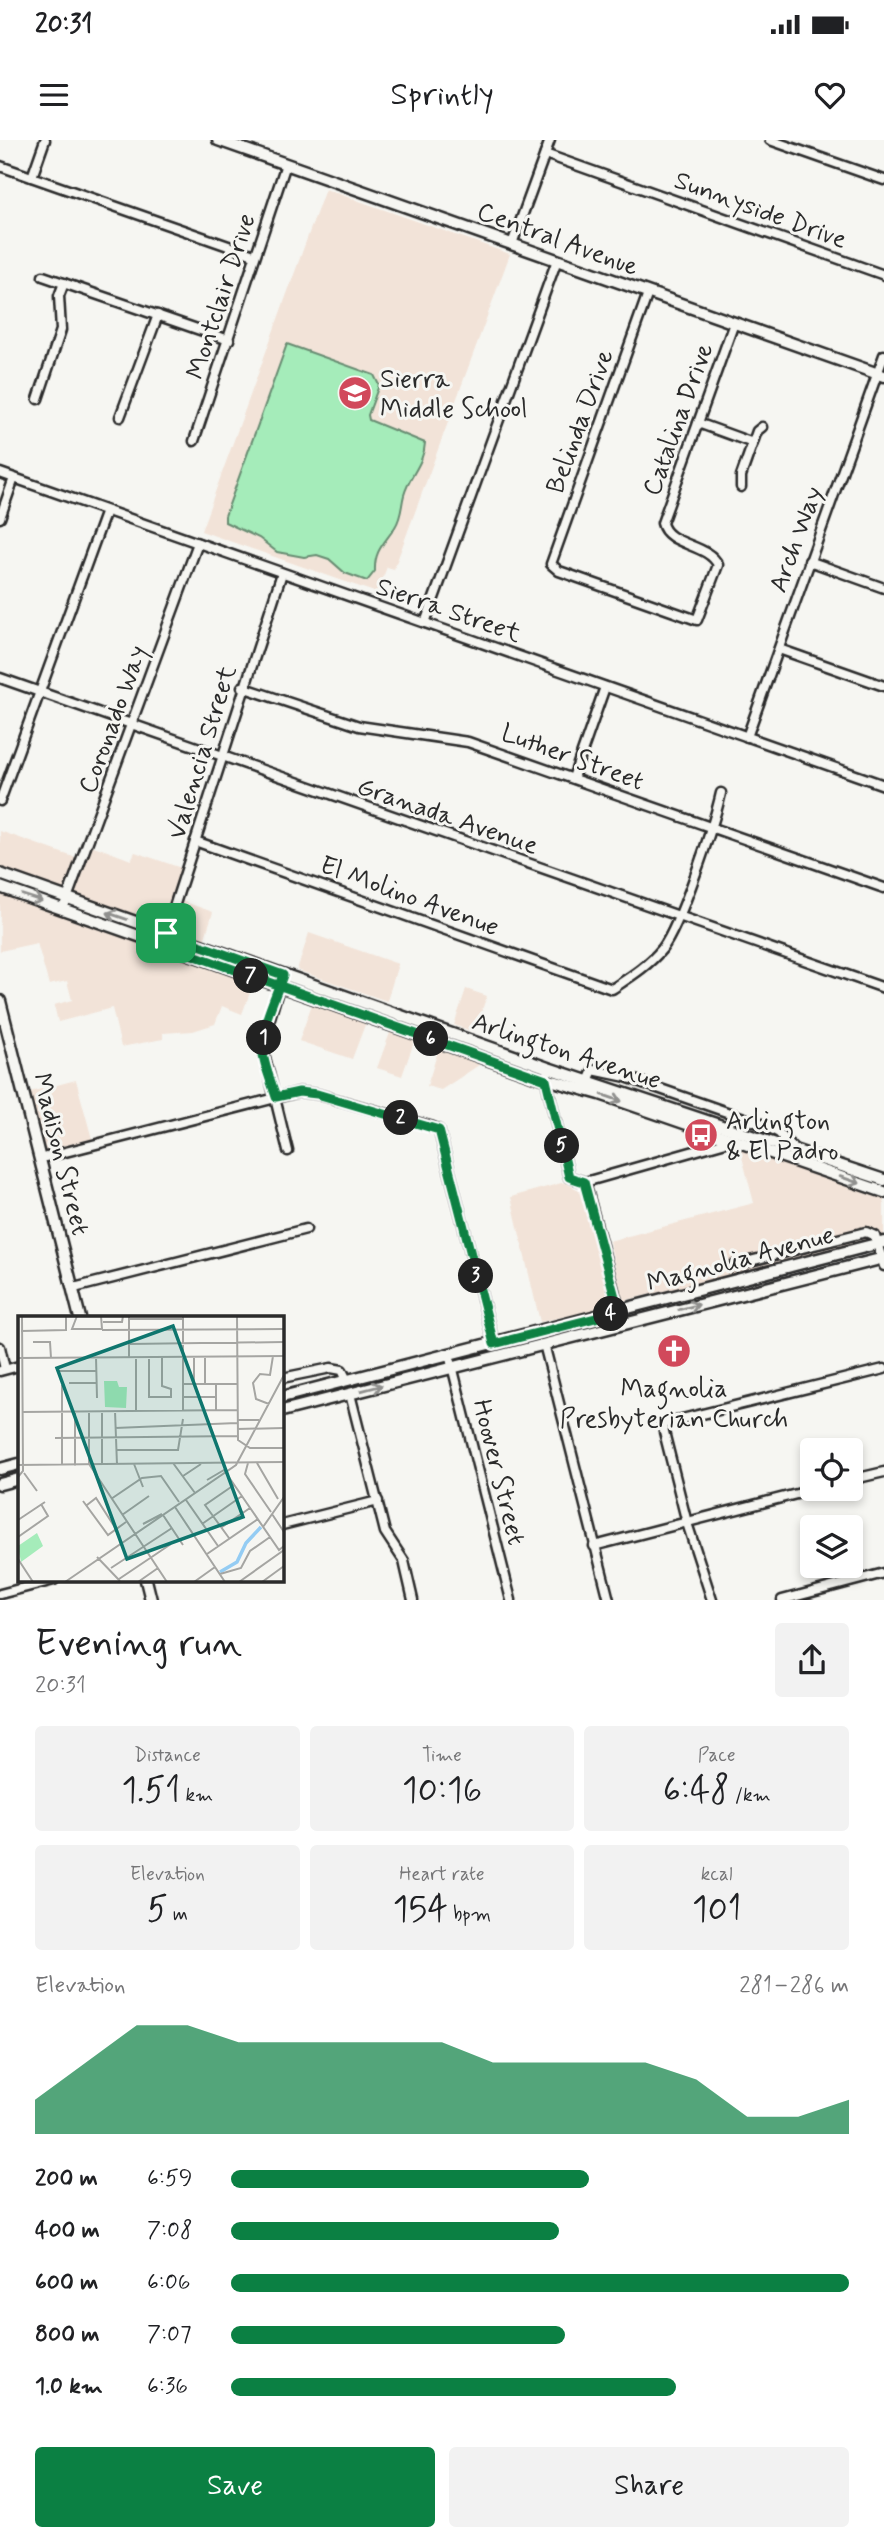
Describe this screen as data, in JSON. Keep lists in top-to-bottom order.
{
  "streets": {
    "main road": [
      "Central Avenue",
      "Arlington Avenue",
      "Madison Street",
      "Magnolia Avenue"
    ],
    "street": [
      "Sunnyside Drive",
      "Montclair Drive",
      "Catalina Drive",
      "Belinda Drive",
      "Arch Way",
      "Sierra Street",
      "Coronado Way",
      "Valencia Street",
      "Luther Street",
      "Granada Avenue",
      "El Molino Avenue",
      "Hoover Street"
    ]
  },
  "crossings": [
    ["Central Avenue", "Montclair Drive"],
    ["Central Avenue", "Catalina Drive"],
    ["Central Avenue", "Belinda Drive"],
    ["Central Avenue", "Arch Way"],
    ["Catalina Drive", "Belinda Drive"],
    ["Arch Way", "Sierra Street"],
    ["Sierra Street", "Coronado Way"],
    ["Sierra Street", "Valencia Street"],
    ["Coronado Way", "Granada Avenue"],
    ["Coronado Way", "Arlington Avenue"],
    ["Valencia Street", "Luther Street"],
    ["Valencia Street", "Granada Avenue"],
    ["Valencia Street", "El Molino Avenue"],
    ["Valencia Street", "Arlington Avenue"],
    ["Granada Avenue", "El Molino Avenue"],
    ["Magnolia Avenue", "Hoover Street"]
  ],
  "places": {
    "school or university": ["Sierra Middle School"],
    "bus stop": ["Arlington & El Padro"],
    "church": ["Magnolia Presbyterian Church"]
  },
  "page": {
    "status": "20:31",
    "header": "Sprintly",
    "pins": [
      "7",
      "1",
      "6",
      "2",
      "5",
      "3",
      "4"
    ],
    "heading": ["Evening run", "20:31"],
    "stats": [
      ["Distance", "1.51 km"],
      ["Time", "10:16"],
      ["Pace", "6:48 /km"],
      ["Elevation", "5 m"],
      ["Heart rate", "154 bpm"],
      ["kcal", "101"]
    ],
    "chart": ["Elevation", "281–286 m"],
    "list": [
      {
        "name": "200 m",
        "note": "6:59"
      },
      {
        "name": "400 m",
        "note": "7:08"
      },
      {
        "name": "600 m",
        "note": "6:06"
      },
      {
        "name": "800 m",
        "note": "7:07"
      },
      {
        "name": "1.0 km",
        "note": "6:36"
      }
    ],
    "buttons": ["Save", "Share"]
  }
}
